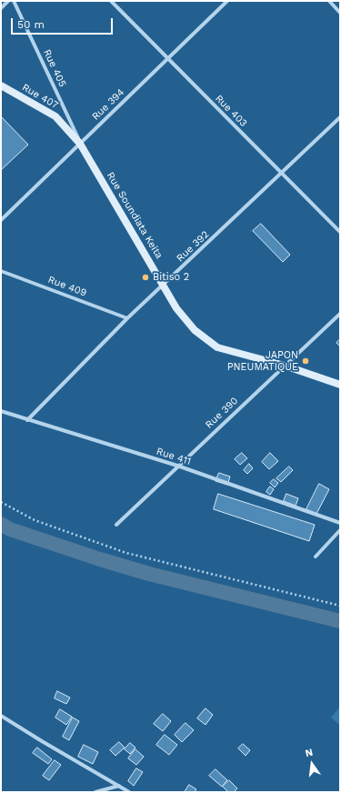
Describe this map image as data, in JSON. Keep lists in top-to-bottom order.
{
  "streets": {
    "main road": ["Rue 407", "Rue Soundiata Keita"],
    "street": [
      "Rue 405",
      "Rue 394",
      "Rue 403",
      "Rue 392",
      "Rue 409",
      "Rue 390",
      "Rue 411"
    ]
  },
  "crossings": [
    ["Rue 405", "Rue 407"],
    ["Rue 405", "Rue 394"],
    ["Rue 405", "Rue Soundiata Keita"],
    ["Rue 407", "Rue 394"],
    ["Rue 407", "Rue Soundiata Keita"],
    ["Rue 394", "Rue 403"],
    ["Rue 394", "Rue Soundiata Keita"],
    ["Rue 403", "Rue 392"],
    ["Rue Soundiata Keita", "Rue 392"],
    ["Rue Soundiata Keita", "Rue 390"],
    ["Rue 392", "Rue 409"],
    ["Rue 392", "Rue 411"],
    ["Rue 390", "Rue 411"]
  ],
  "places": ["Bitiso 2", "JAPON PNEUMATIQUE"],
  "scale_bar": "50 m",
  "north": "top"
}
